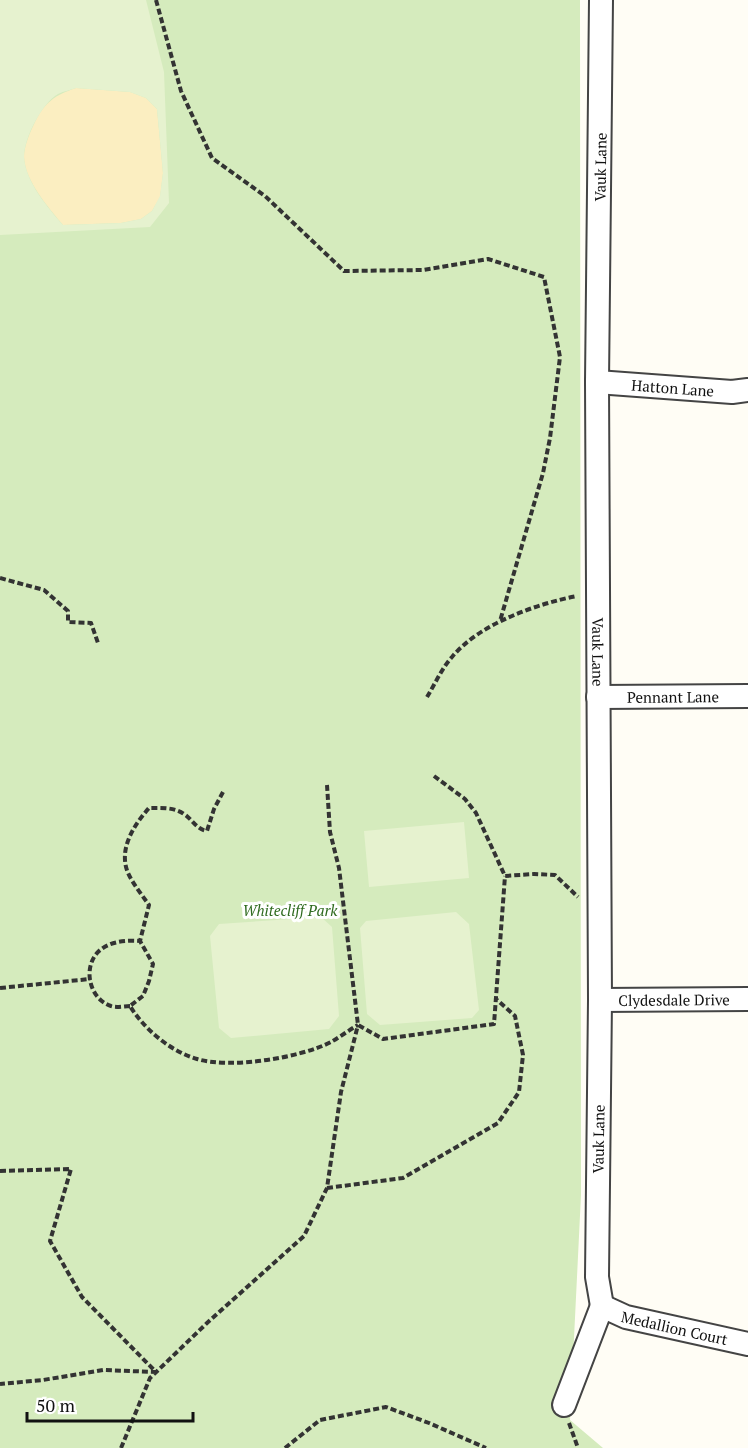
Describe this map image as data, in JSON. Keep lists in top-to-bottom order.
{
  "streets": {
    "street": [
      "Vauk Lane",
      "Hatton Lane",
      "Pennant Lane",
      "Clydesdale Drive",
      "Medallion Court"
    ]
  },
  "crossings": [
    ["Vauk Lane", "Hatton Lane"],
    ["Vauk Lane", "Pennant Lane"],
    ["Vauk Lane", "Clydesdale Drive"],
    ["Vauk Lane", "Medallion Court"]
  ],
  "parks": ["Whitecliff Park"],
  "scale_bar": "50 m"
}
